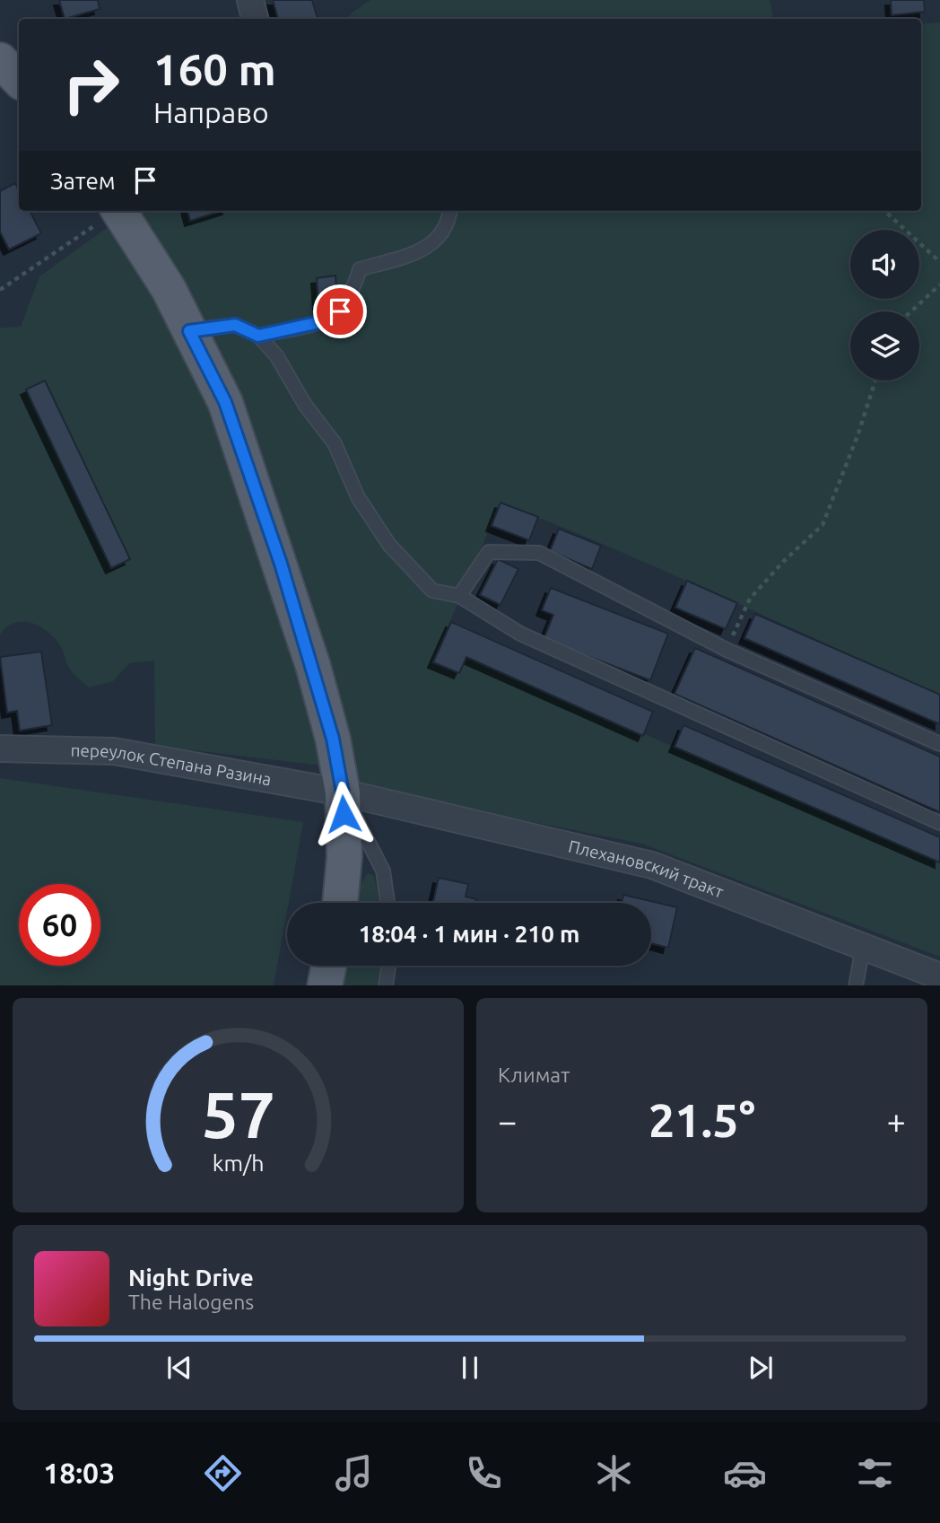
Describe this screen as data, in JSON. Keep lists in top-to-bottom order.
{
  "streets": {
    "street": ["переулок Степана Разина", "Плехановский тракт"]
  },
  "crossings": [
    ["переулок Степана Разина", "Плехановский тракт"]
  ],
  "page": {
    "turn": ["160 m", "Направо"],
    "then": "Затем",
    "limit": "60",
    "trip": "18:04 · 1 мин · 210 m",
    "tile": "Климат",
    "heat": ["−", "21.5°", "+"],
    "song": ["Night Drive", "The Halogens"],
    "tabs": "18:03",
    "gauge": ["57", "km/h"]
  }
}
